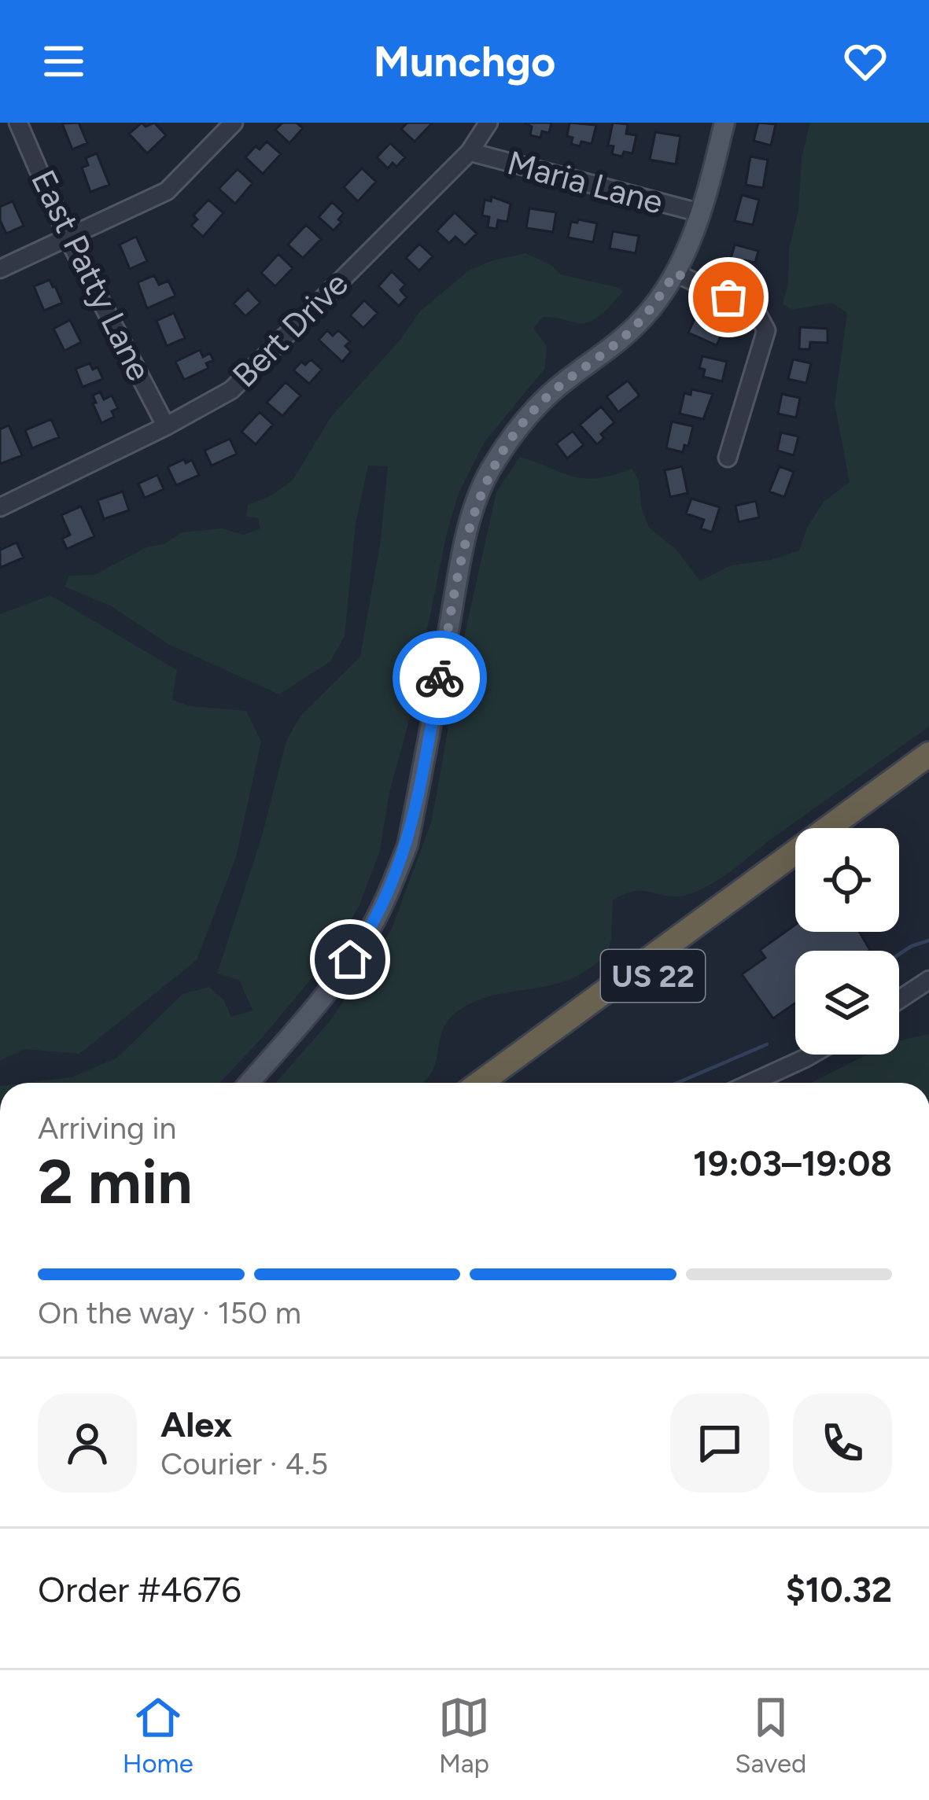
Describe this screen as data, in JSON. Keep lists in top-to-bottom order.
{
  "streets": {
    "highway": ["US 22"],
    "street": ["Maria Lane", "East Patty Lane", "Bert Drive"]
  },
  "crossings": [
    ["Maria Lane", "Bert Drive"],
    ["East Patty Lane", "Bert Drive"]
  ],
  "page": {
    "header": "Munchgo",
    "heading": ["2 min", "Arriving in", "19:03–19:08"],
    "panel": [
      "Alex",
      "Courier · 4.5",
      "Order #4676",
      "$10.32"
    ],
    "bar": "On the way · 150 m",
    "tabs": ["Home", "Map", "Saved"]
  }
}
